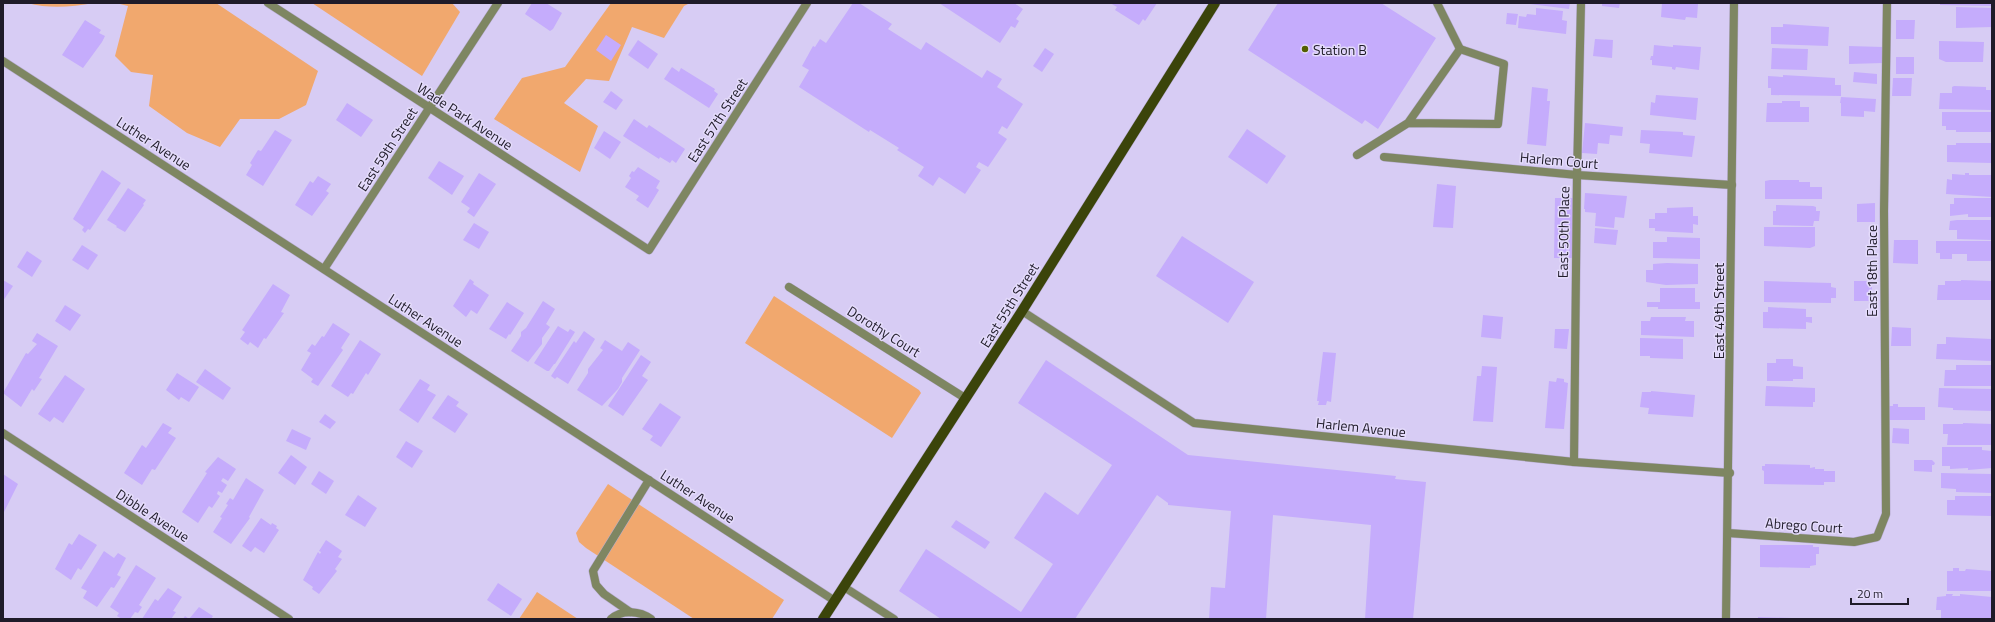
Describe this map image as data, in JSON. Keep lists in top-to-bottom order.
{
  "streets": {
    "main road": ["East 55th Street"],
    "street": [
      "Wade Park Avenue",
      "East 57th Street",
      "Luther Avenue",
      "East 59th Street",
      "Harlem Court",
      "East 50th Place",
      "East 18th Place",
      "East 49th Street",
      "Dorothy Court",
      "Harlem Avenue",
      "Dibble Avenue",
      "Abrego Court"
    ]
  },
  "crossings": [
    ["Wade Park Avenue", "East 57th Street"],
    ["Wade Park Avenue", "East 59th Street"],
    ["Luther Avenue", "East 59th Street"],
    ["Luther Avenue", "East 55th Street"],
    ["Harlem Court", "East 50th Place"],
    ["Harlem Court", "East 49th Street"],
    ["East 50th Place", "Harlem Avenue"],
    ["East 18th Place", "Abrego Court"],
    ["East 55th Street", "Dorothy Court"],
    ["East 55th Street", "Harlem Avenue"],
    ["East 49th Street", "Harlem Avenue"],
    ["East 49th Street", "Abrego Court"]
  ],
  "places": ["Station B"],
  "scale_bar": "20 m"
}
